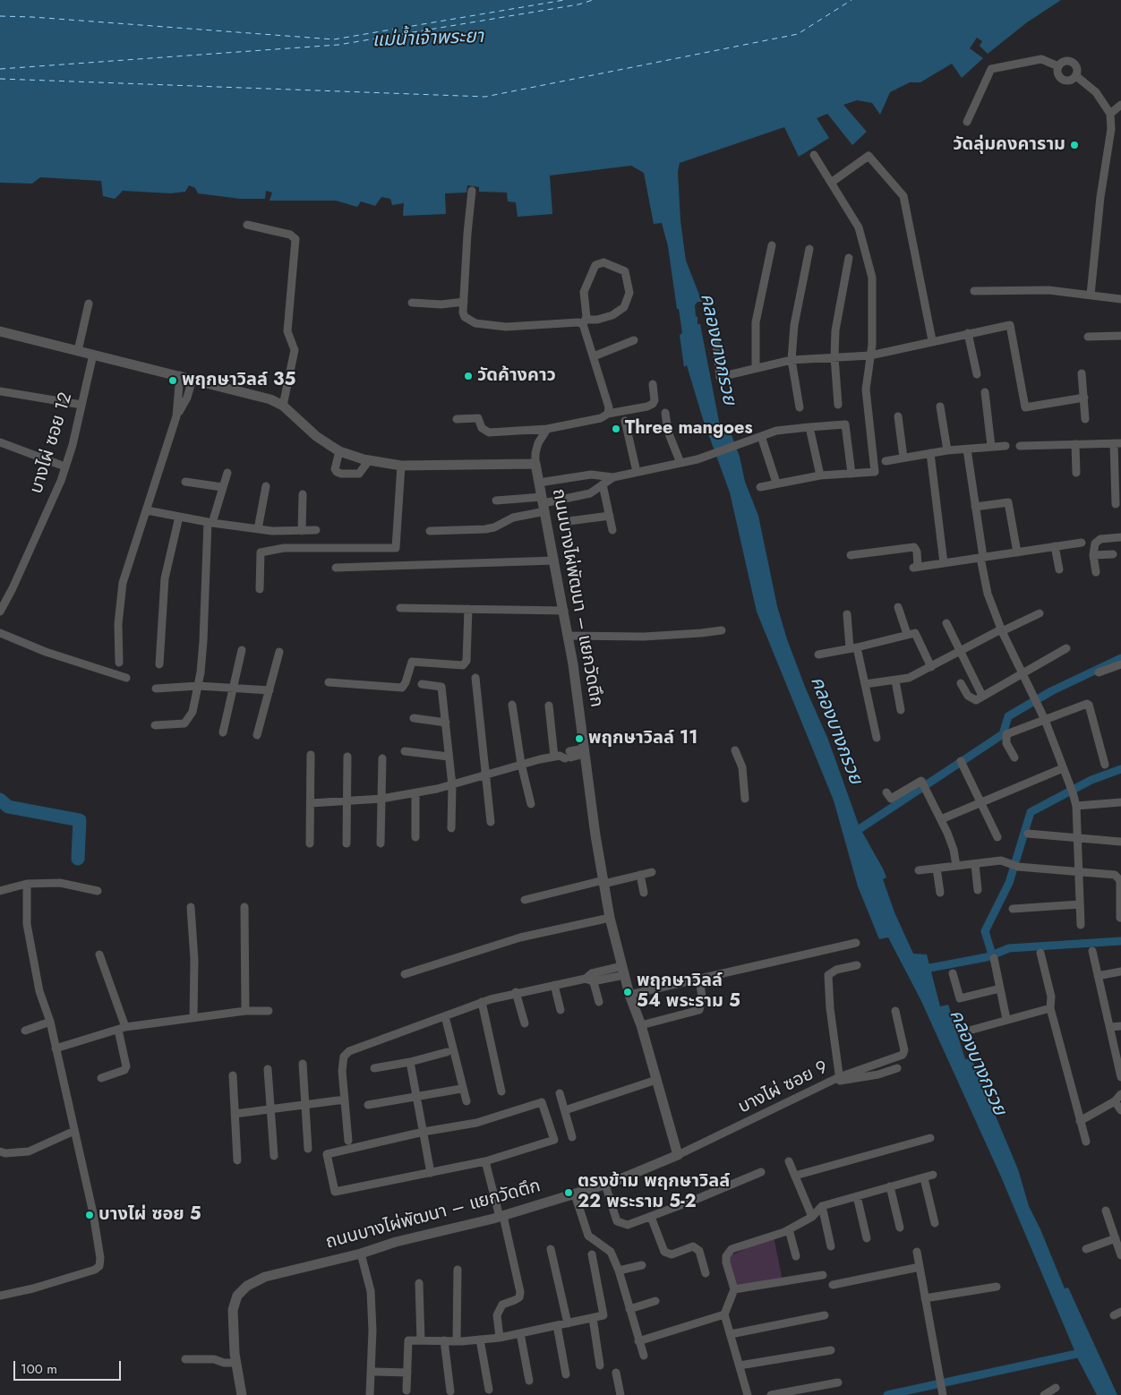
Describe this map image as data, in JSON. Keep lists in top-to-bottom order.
{
  "streets": {
    "street": ["บางไผ่ ซอย 12", "ถนนบางไผ่พัฒนา – แยกวัดตึก", "บางไผ่ ซอย 9"]
  },
  "crossings": [
    ["ถนนบางไผ่พัฒนา – แยกวัดตึก", "บางไผ่ ซอย 9"]
  ],
  "water": ["แม่น้ำเจ้าพระยา", "คลองบางกรวย"],
  "places": [
    "วัดลุ่มคงคาราม",
    "วัดค้างคาว",
    "พฤกษาวิลล์ 35",
    "Three mangoes",
    "พฤกษาวิลล์ 11",
    "พฤกษาวิลล์ 54 พระราม 5",
    "ตรงข้าม พฤกษาวิลล์ 22 พระราม 5-2",
    "บางไผ่ ซอย 5"
  ],
  "scale_bar": "100 m"
}
